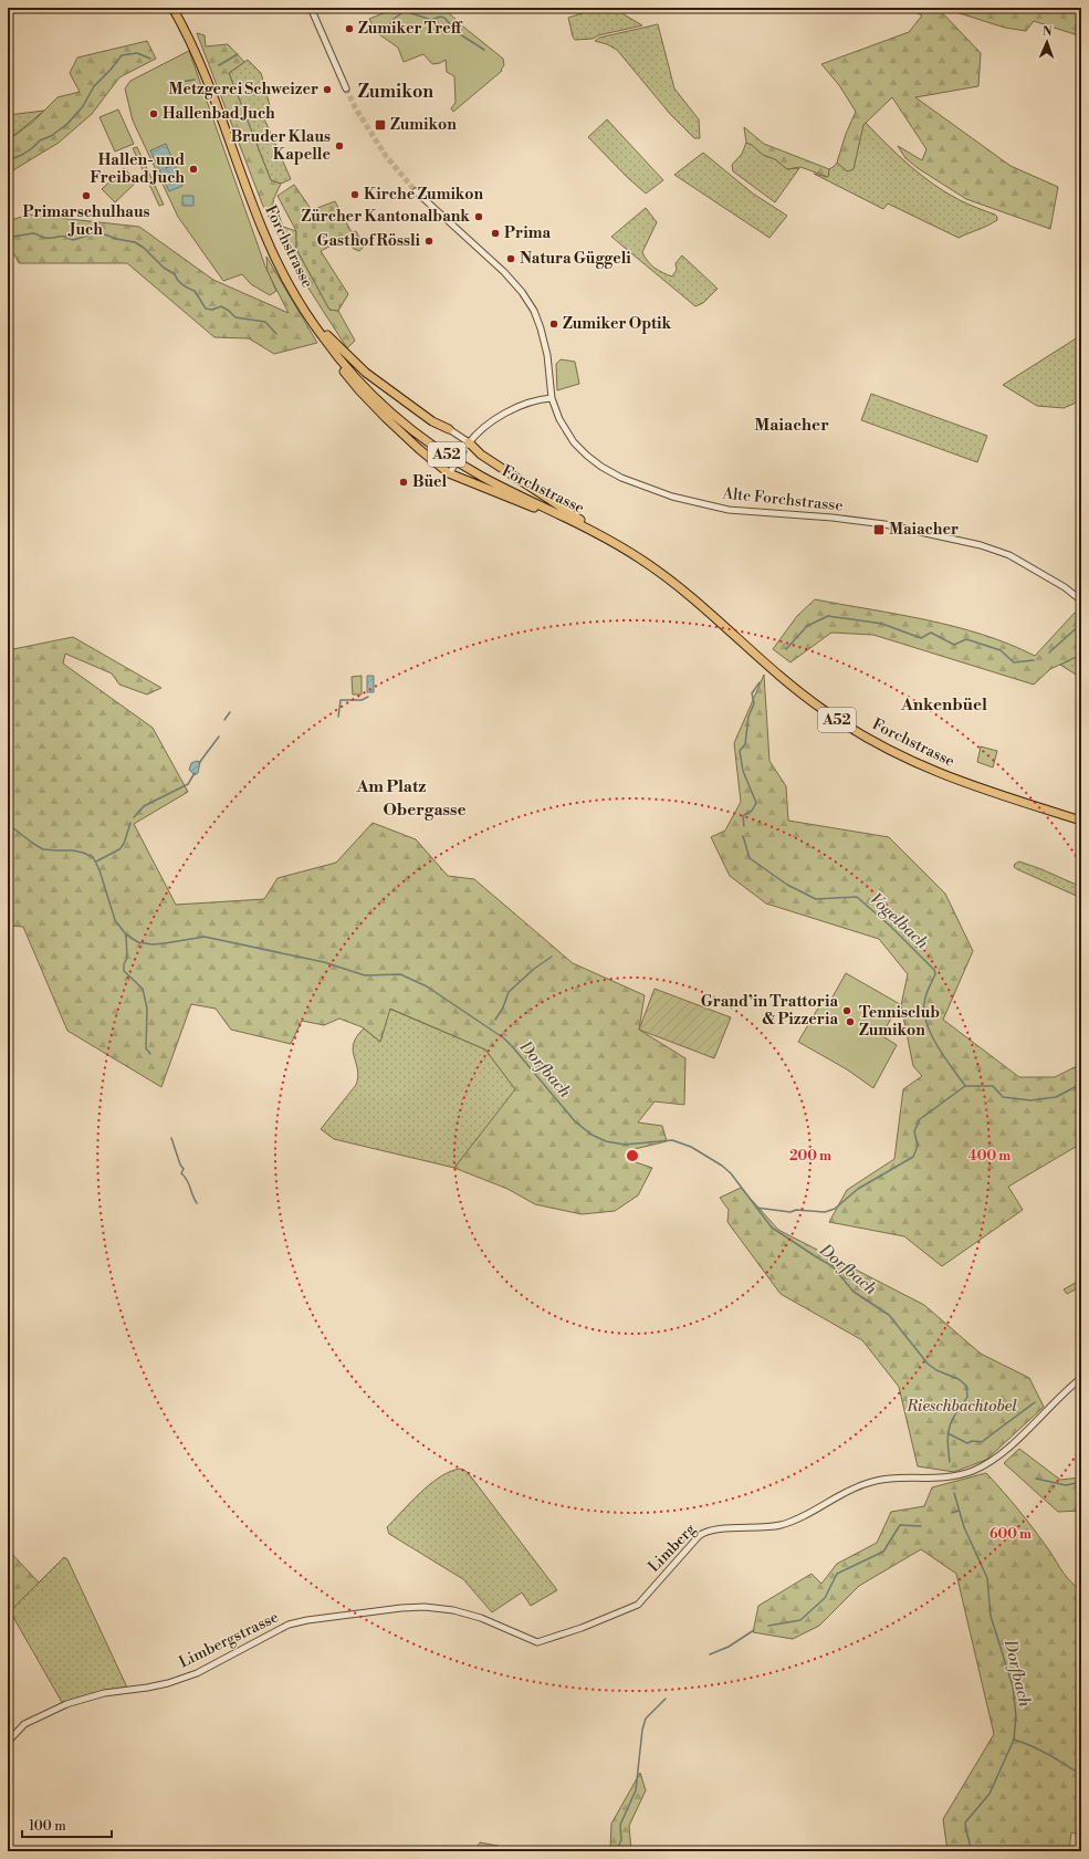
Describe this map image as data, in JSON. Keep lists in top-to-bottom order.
{
  "streets": {
    "highway": ["Forchstrasse", "A52"],
    "street": ["Alte Forchstrasse", "Limberg", "Limbergstrasse"]
  },
  "crossings": [
    ["Limberg", "Limbergstrasse"]
  ],
  "districts": [
    "Zumikon",
    "Maiacher",
    "Ankenbüel",
    "Am Platz",
    "Obergasse"
  ],
  "water": ["Vogelbach", "Dorfbach"],
  "parks": ["Rieschbachtobel"],
  "places": {
    "other": [
      "Zumiker Treff",
      "Metzgerei Schweizer",
      "Hallenbad Juch",
      "Bruder Klaus Kapelle",
      "Hallen- und Freibad Juch",
      "Kirche Zumikon",
      "Primarschulhaus Juch",
      "Zürcher Kantonalbank",
      "Prima",
      "Gasthof Rössli",
      "Natura Güggeli",
      "Zumiker Optik",
      "Büel",
      "Grand’in Trattoria & Pizzeria",
      "Tennisclub Zumikon"
    ],
    "transit": ["Zumikon", "Maiacher"]
  },
  "scale_bar": "100 m",
  "north": "top",
  "rings": ["200 m", "400 m", "600 m"]
}
